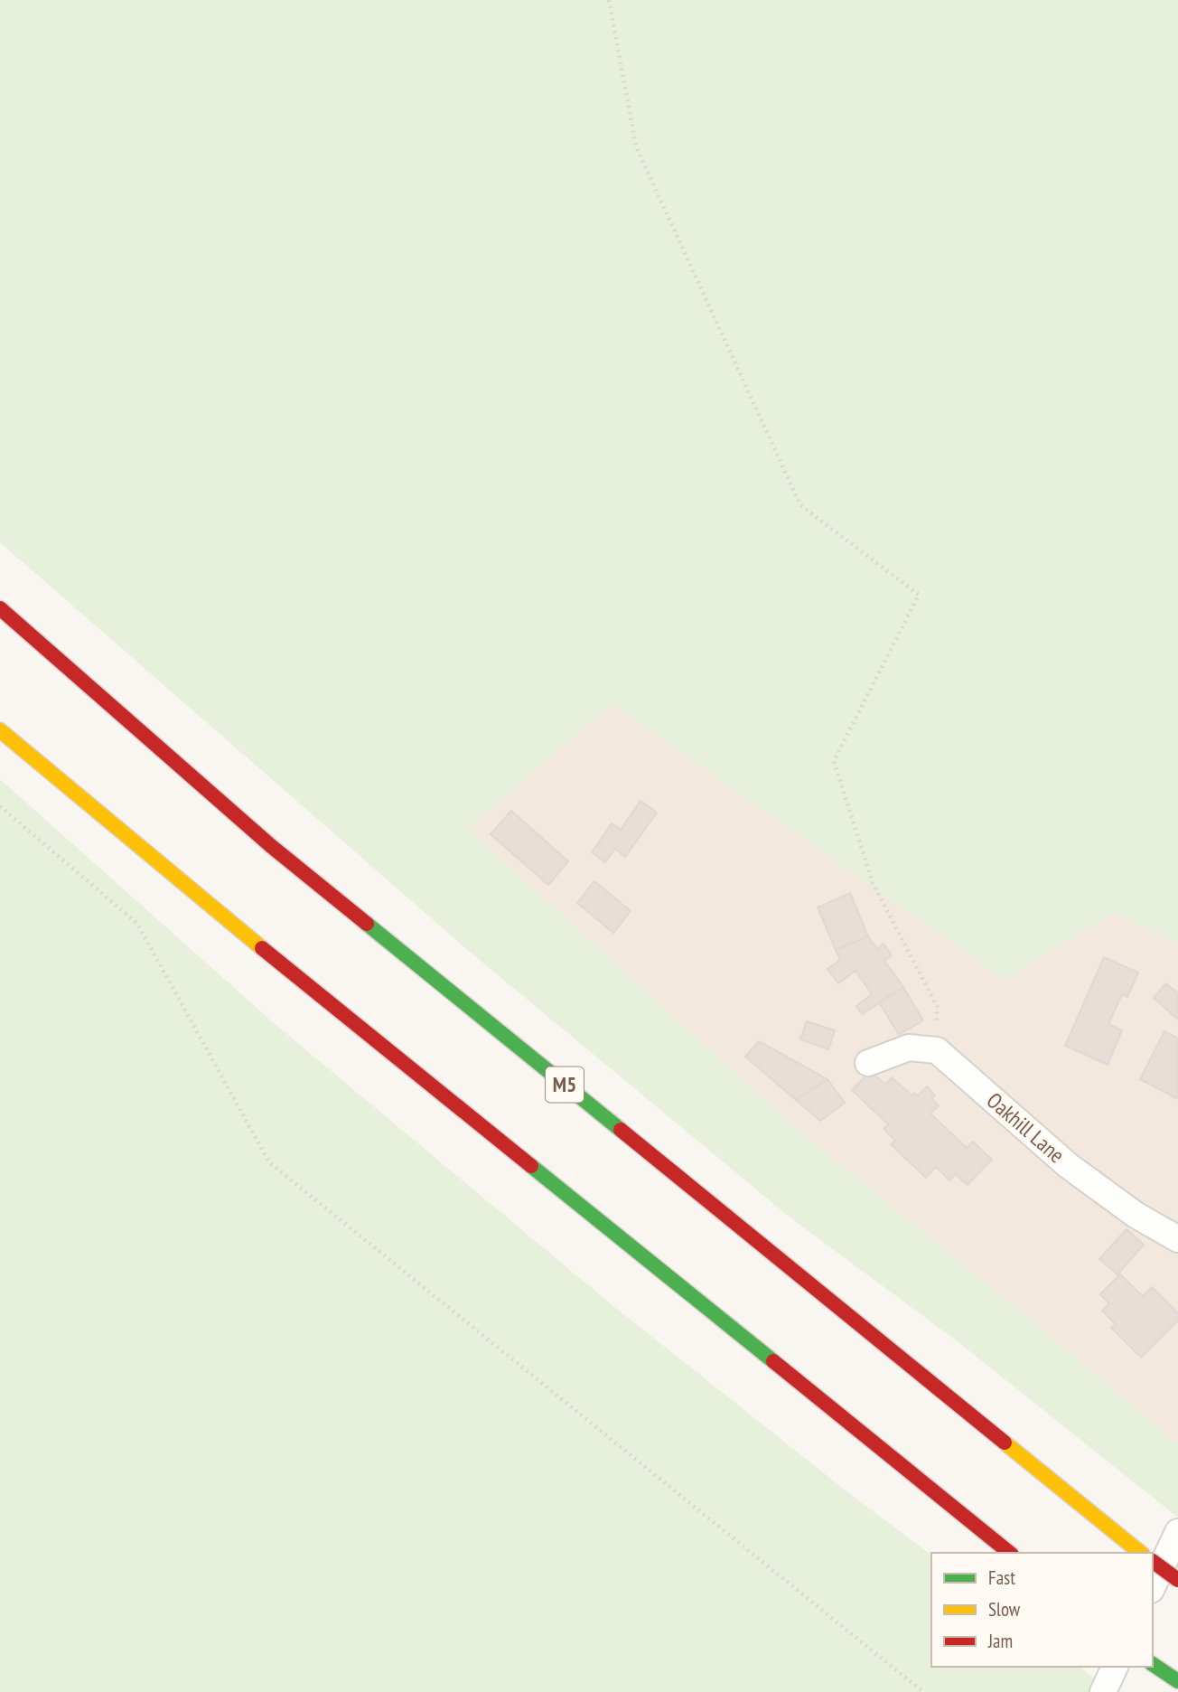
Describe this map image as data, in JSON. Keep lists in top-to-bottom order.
{
  "streets": {
    "highway": ["M5"],
    "street": ["Oakhill Lane"]
  },
  "legend": ["Fast", "Slow", "Jam"]
}
